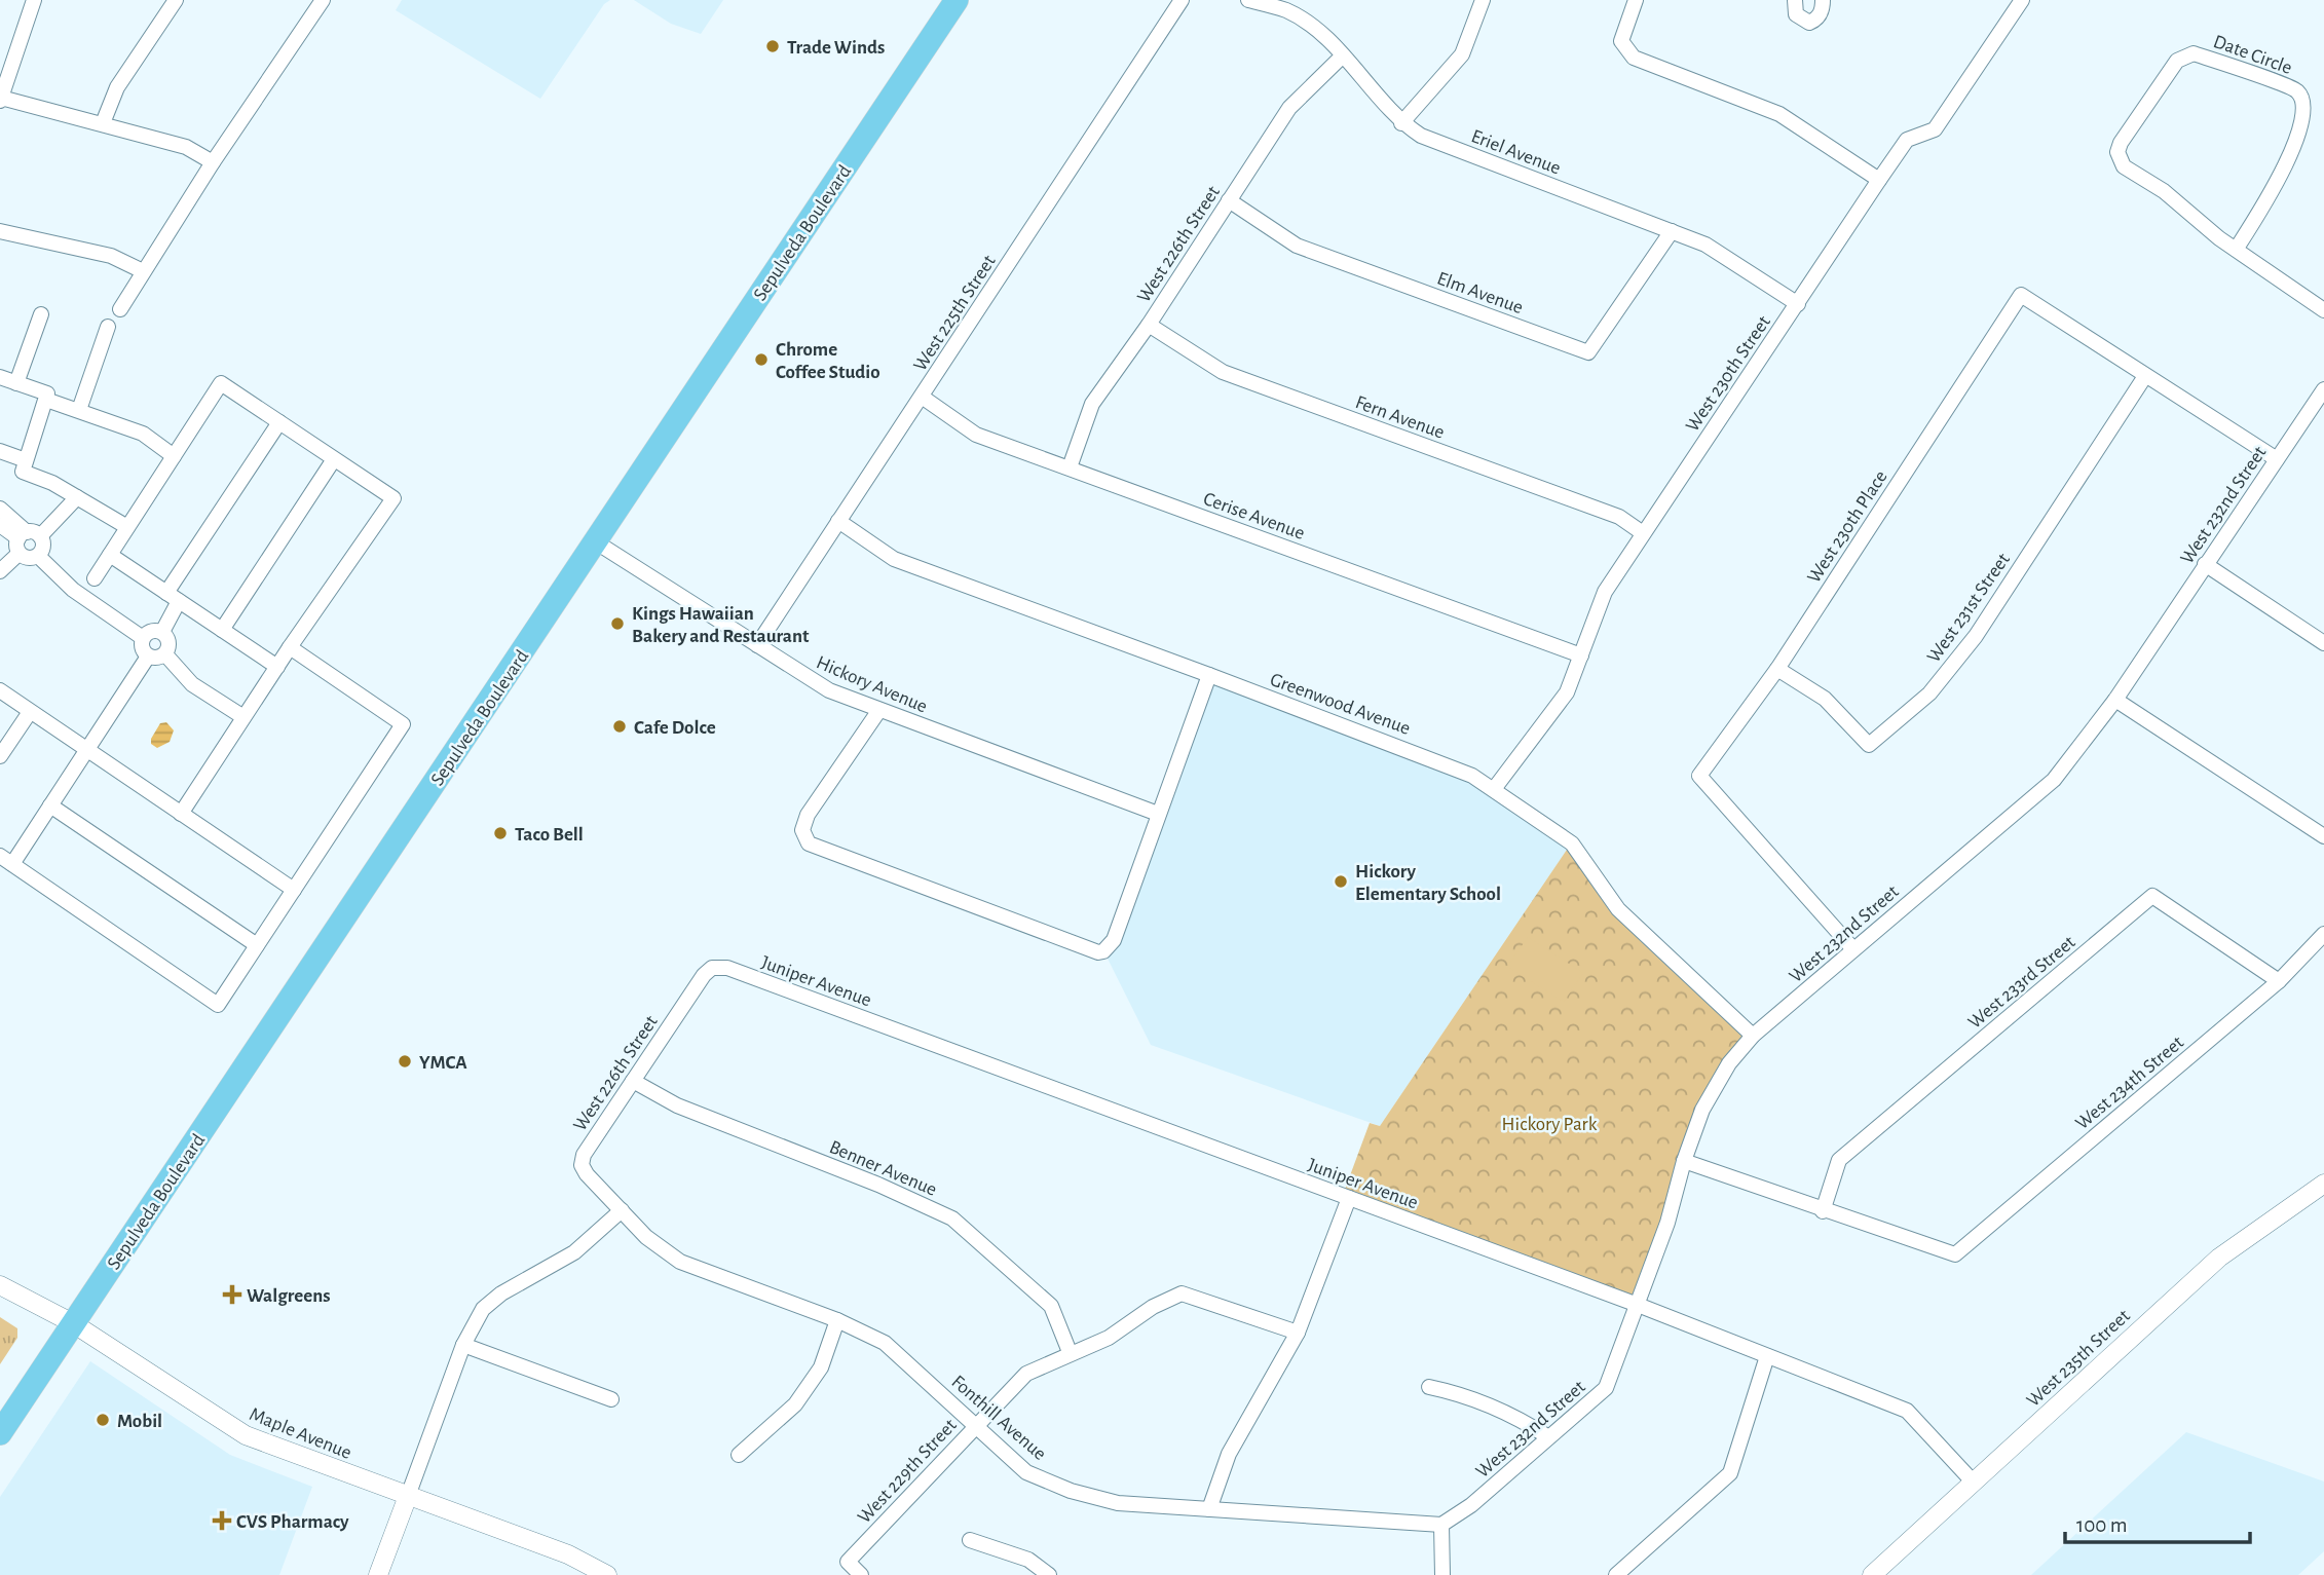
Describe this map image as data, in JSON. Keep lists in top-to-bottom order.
{
  "streets": {
    "main road": ["Sepulveda Boulevard"],
    "street": [
      "Date Circle",
      "Eriel Avenue",
      "West 226th Street",
      "Elm Avenue",
      "West 225th Street",
      "West 230th Street",
      "Fern Avenue",
      "West 232nd Street",
      "Cerise Avenue",
      "West 230th Place",
      "West 231st Street",
      "Hickory Avenue",
      "Greenwood Avenue",
      "Juniper Avenue",
      "West 233rd Street",
      "West 234th Street",
      "Benner Avenue",
      "West 235th Street",
      "Fonthill Avenue",
      "Maple Avenue",
      "West 229th Street"
    ]
  },
  "crossings": [
    ["Eriel Avenue", "West 226th Street"],
    ["Eriel Avenue", "Elm Avenue"],
    ["Eriel Avenue", "West 230th Street"],
    ["Sepulveda Boulevard", "Hickory Avenue"],
    ["Sepulveda Boulevard", "Maple Avenue"],
    ["West 226th Street", "Elm Avenue"],
    ["West 226th Street", "Fern Avenue"],
    ["West 226th Street", "Cerise Avenue"],
    ["West 226th Street", "Juniper Avenue"],
    ["West 226th Street", "Benner Avenue"],
    ["West 226th Street", "Fonthill Avenue"],
    ["West 225th Street", "Cerise Avenue"],
    ["West 225th Street", "Hickory Avenue"],
    ["West 225th Street", "Greenwood Avenue"],
    ["West 230th Street", "Fern Avenue"],
    ["West 230th Street", "Cerise Avenue"],
    ["West 230th Street", "Greenwood Avenue"],
    ["West 232nd Street", "West 230th Place"],
    ["West 232nd Street", "Greenwood Avenue"],
    ["West 232nd Street", "Juniper Avenue"],
    ["West 232nd Street", "Fonthill Avenue"],
    ["West 230th Place", "West 231st Street"],
    ["Juniper Avenue", "West 235th Street"],
    ["West 233rd Street", "West 234th Street"],
    ["Benner Avenue", "West 229th Street"],
    ["Fonthill Avenue", "West 229th Street"]
  ],
  "parks": ["Hickory Park"],
  "places": {
    "other": [
      "Trade Winds",
      "Chrome Coffee Studio",
      "Kings Hawaiian Bakery and Restaurant",
      "Cafe Dolce",
      "Taco Bell",
      "Hickory Elementary School",
      "YMCA",
      "Mobil"
    ],
    "health": ["Walgreens", "CVS Pharmacy"]
  },
  "scale_bar": "100 m"
}
